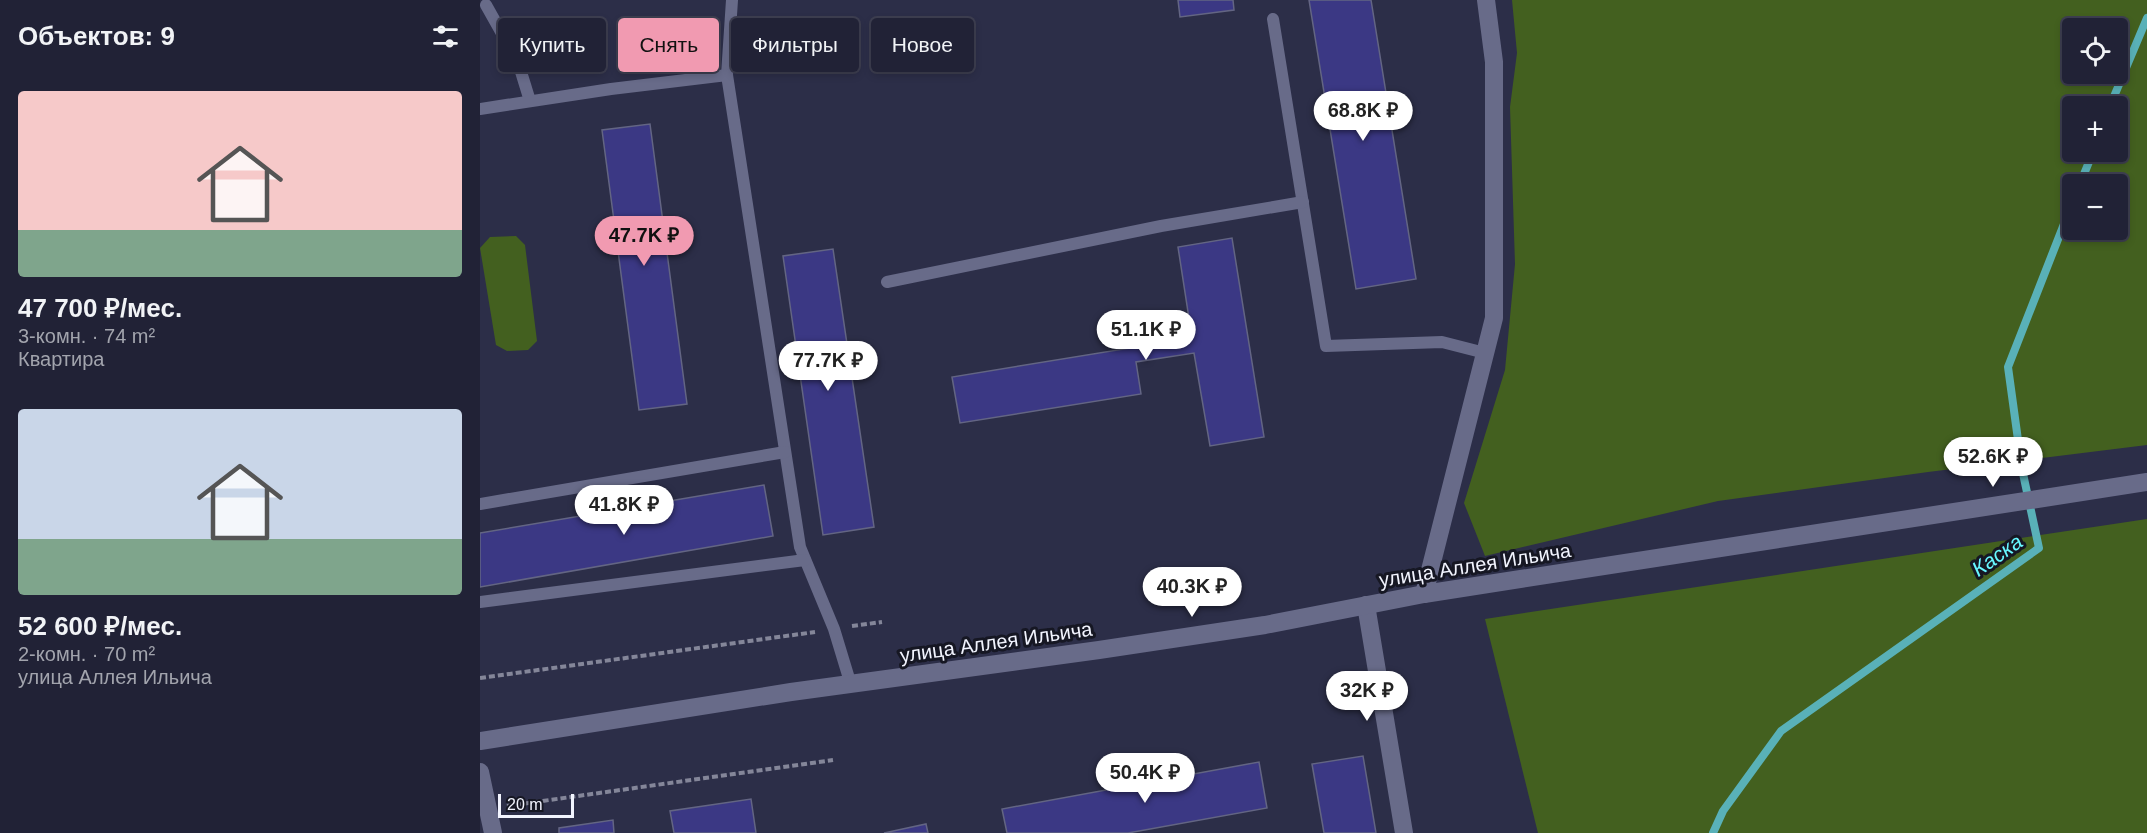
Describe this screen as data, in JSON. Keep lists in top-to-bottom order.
{
  "streets": {
    "main road": ["улица Аллея Ильича"]
  },
  "water": ["Каска"],
  "scale_bar": "20 m",
  "page": {
    "heading": "Объектов: 9",
    "map_buttons": ["+", "−"],
    "chip": [
      "Купить",
      "Снять",
      "Фильтры",
      "Новое"
    ],
    "list": [
      {
        "name": "47 700 ₽/мес.",
        "note": "3-комн. · 74 m² · Квартира"
      },
      {
        "name": "52 600 ₽/мес.",
        "note": "2-комн. · 70 m² · улица Аллея Ильича"
      }
    ],
    "price": [
      "68.8K ₽",
      "47.7K ₽",
      "51.1K ₽",
      "77.7K ₽",
      "52.6K ₽",
      "41.8K ₽",
      "40.3K ₽",
      "32K ₽",
      "50.4K ₽"
    ],
    "scale": "20 m"
  }
}
